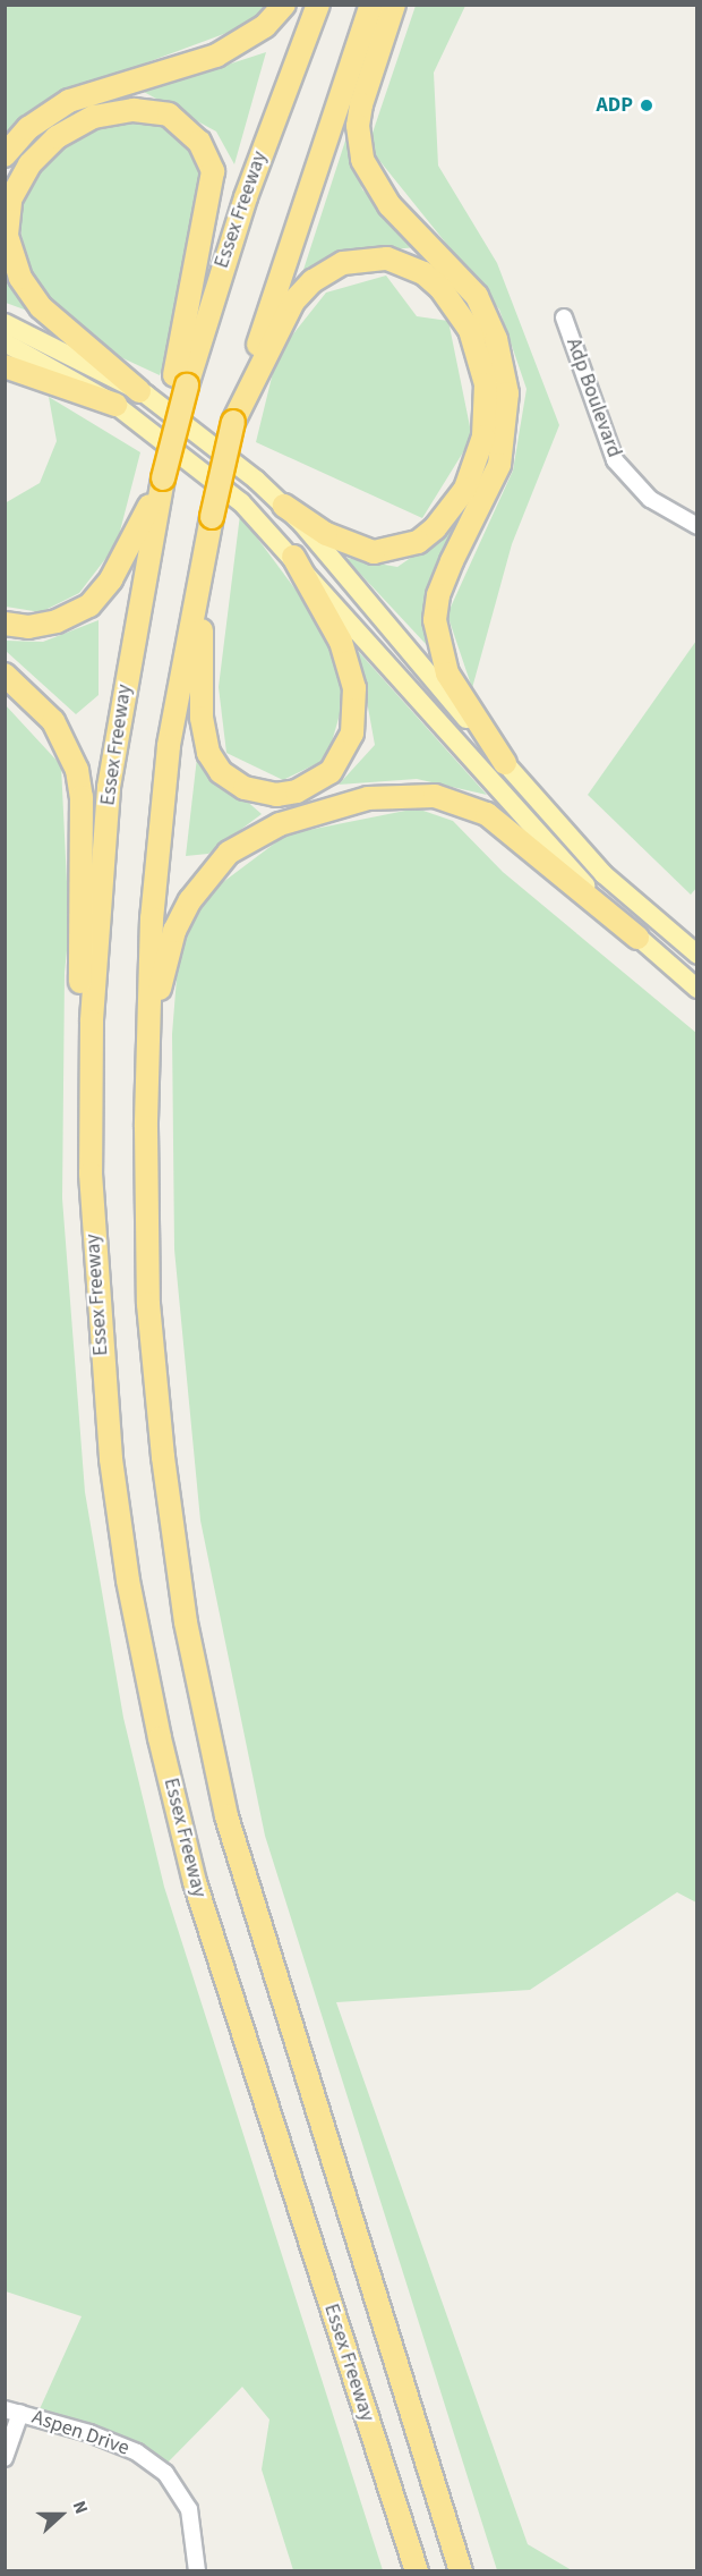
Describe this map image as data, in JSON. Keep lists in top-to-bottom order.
{
  "streets": {
    "highway": ["Essex Freeway"],
    "street": ["Adp Boulevard", "Aspen Drive"]
  },
  "places": ["ADP"],
  "north": "right"
}
